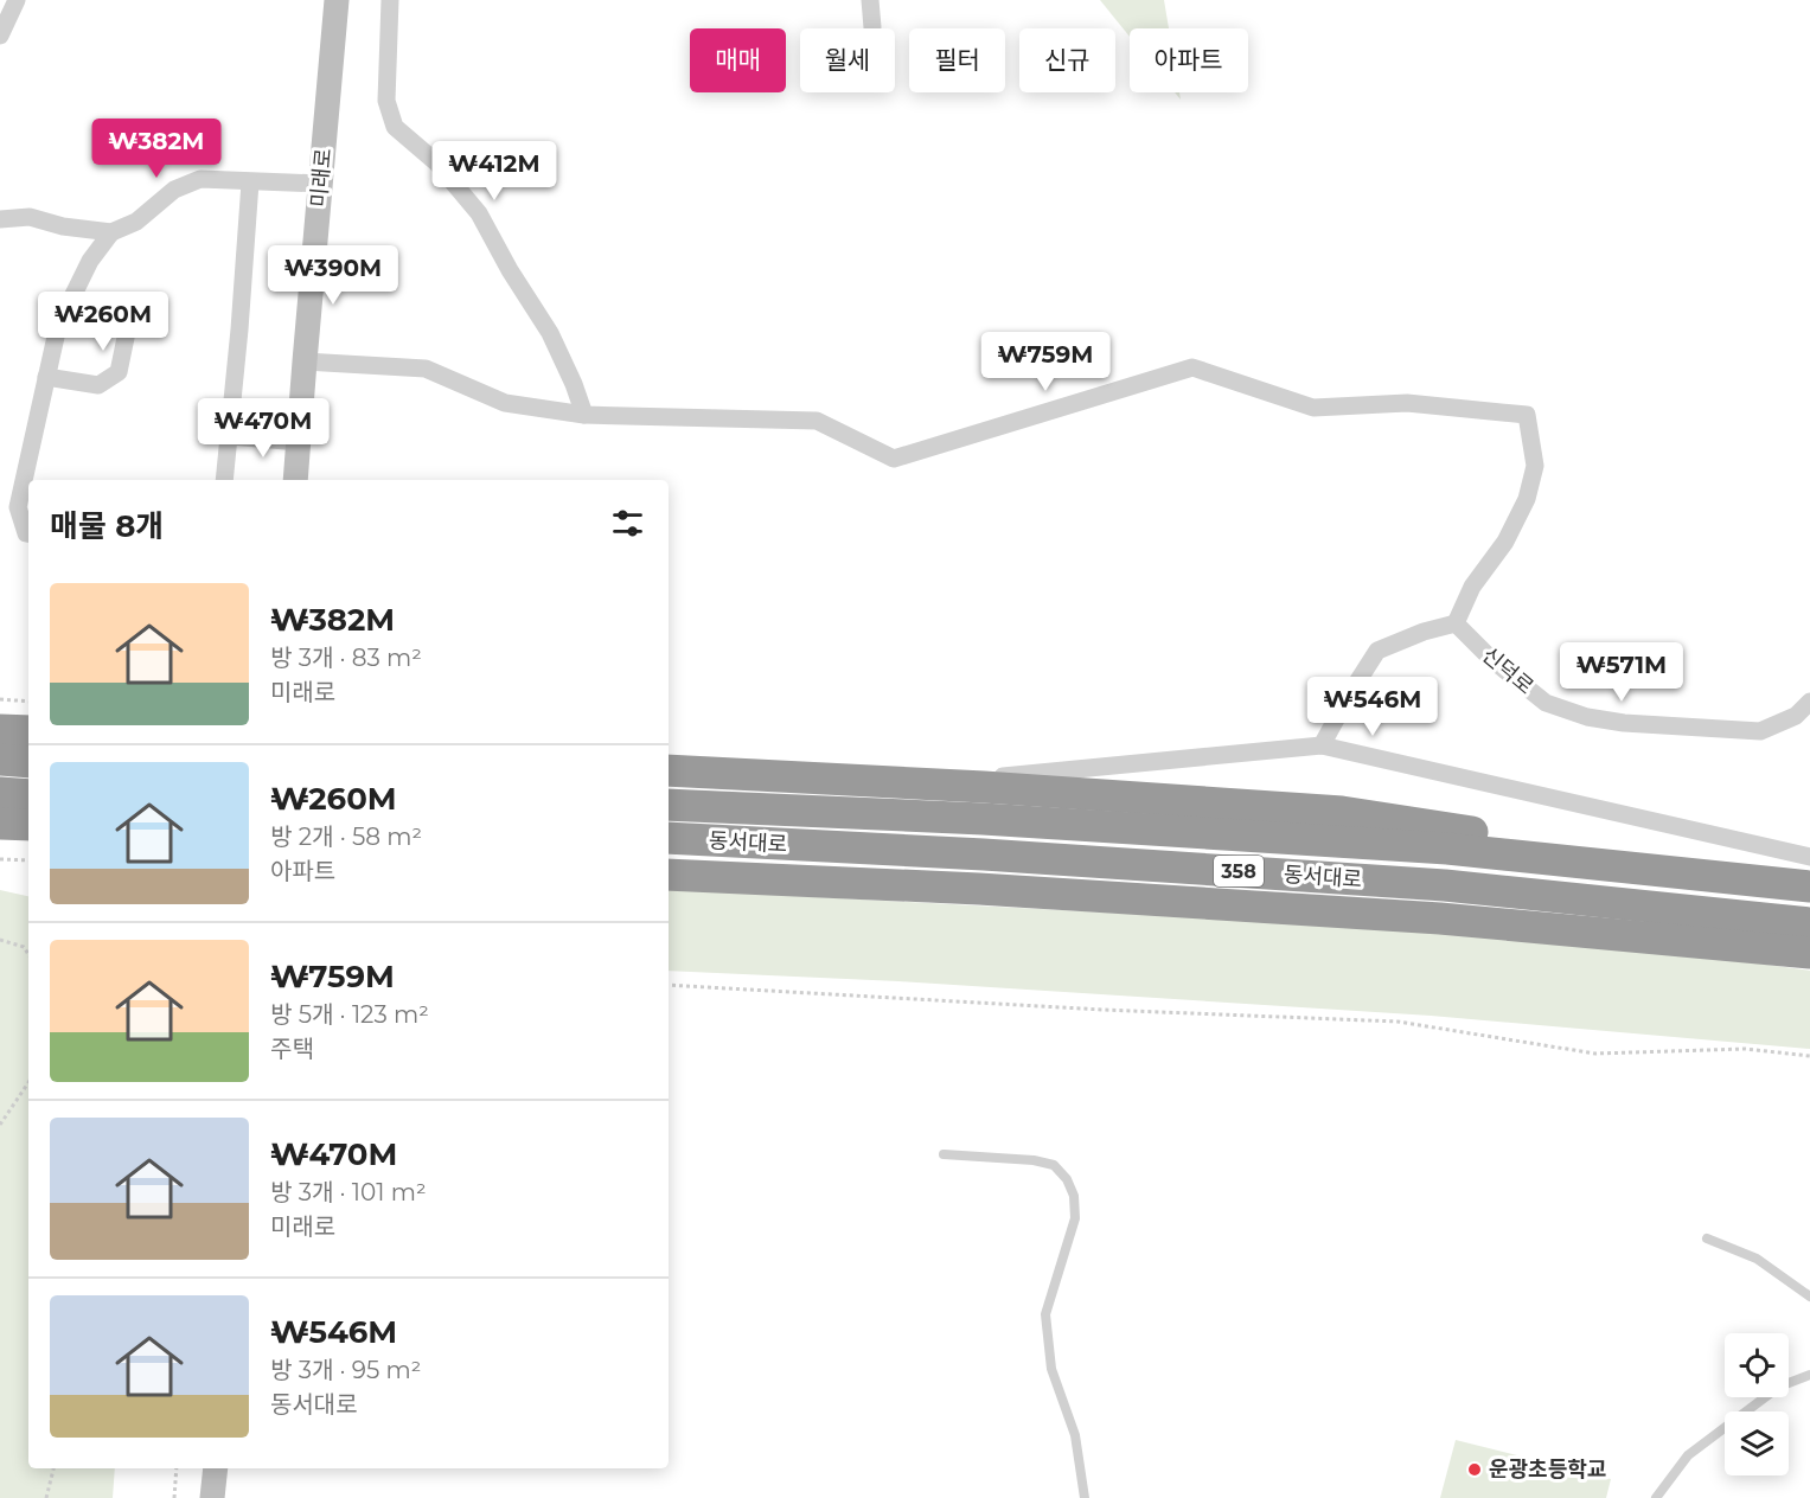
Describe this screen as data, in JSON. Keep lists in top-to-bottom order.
{
  "streets": {
    "highway": ["동서대로", "358"],
    "main road": ["미래로"],
    "street": ["신덕로"]
  },
  "places": ["운광초등학교"],
  "page": {
    "chip": [
      "매매",
      "월세",
      "필터",
      "신규",
      "아파트"
    ],
    "price": [
      "₩382M",
      "₩412M",
      "₩390M",
      "₩260M",
      "₩759M",
      "₩470M",
      "₩571M",
      "₩546M"
    ],
    "heading": "매물 8개",
    "list": [
      {
        "name": "₩382M",
        "note": "방 3개 · 83 m² · 미래로"
      },
      {
        "name": "₩260M",
        "note": "방 2개 · 58 m² · 아파트"
      },
      {
        "name": "₩759M",
        "note": "방 5개 · 123 m² · 주택"
      },
      {
        "name": "₩470M",
        "note": "방 3개 · 101 m² · 미래로"
      },
      {
        "name": "₩546M",
        "note": "방 3개 · 95 m² · 동서대로"
      }
    ]
  }
}
